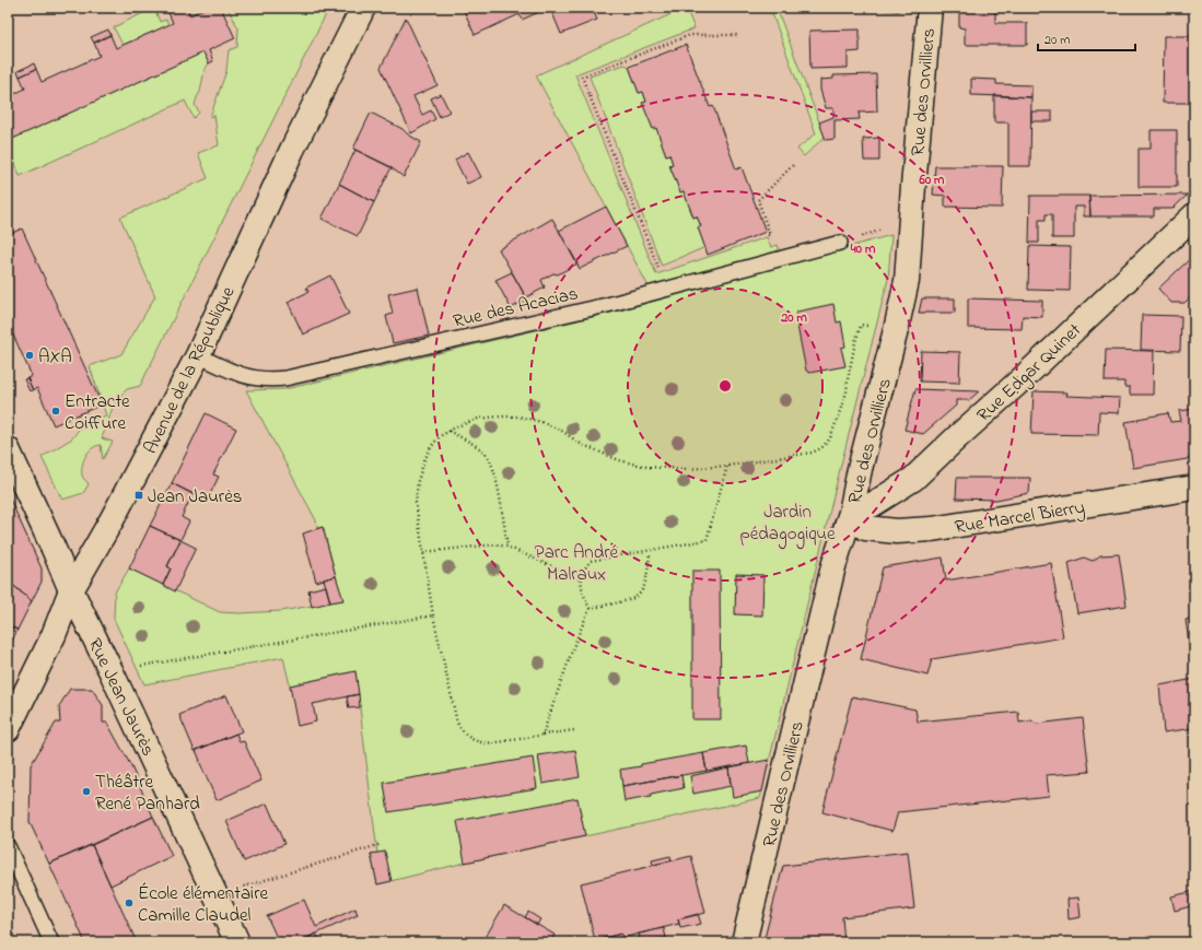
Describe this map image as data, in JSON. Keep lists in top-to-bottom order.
{
  "streets": {
    "street": [
      "Rue des Orvilliers",
      "Avenue de la République",
      "Rue Edgar Quinet",
      "Rue Marcel Bierry",
      "Rue Jean Jaurès"
    ],
    "lane": ["Rue des Acacias"]
  },
  "crossings": [
    ["Rue des Orvilliers", "Rue Edgar Quinet"],
    ["Rue des Orvilliers", "Rue Marcel Bierry"],
    ["Rue des Acacias", "Avenue de la République"],
    ["Avenue de la République", "Rue Jean Jaurès"],
    ["Rue Edgar Quinet", "Rue Marcel Bierry"]
  ],
  "parks": ["Jardin pédagogique", "Parc André Malraux"],
  "places": {
    "other": [
      "AXA",
      "Entracte Coiffure",
      "Théâtre René Panhard",
      "École élémentaire Camille Claudel"
    ],
    "transit": ["Jean Jaurès"]
  },
  "scale_bar": "20 m",
  "rings": ["60 m", "40 m", "20 m"]
}
